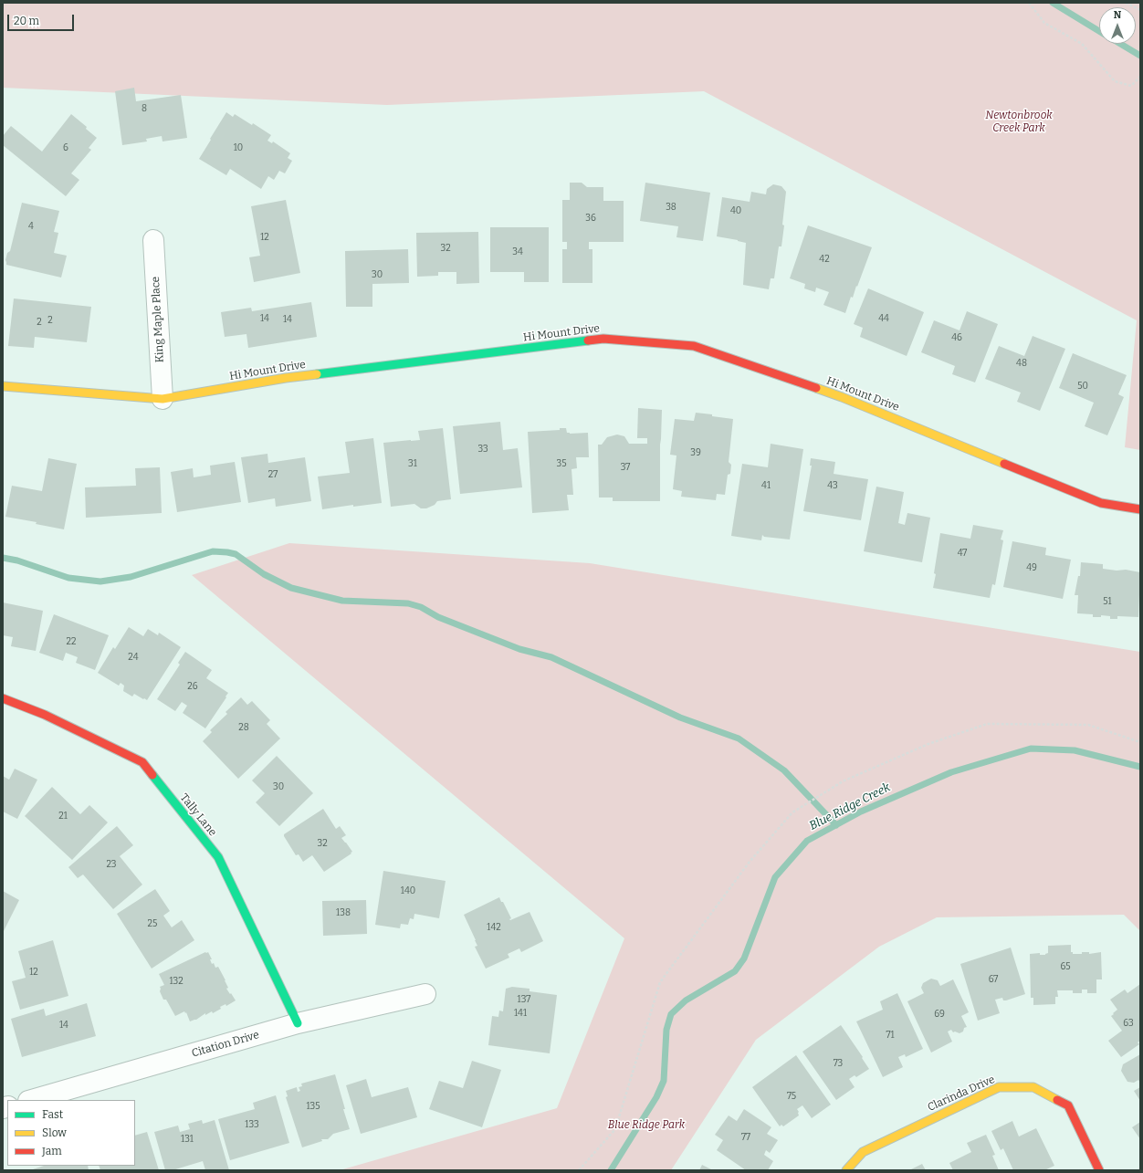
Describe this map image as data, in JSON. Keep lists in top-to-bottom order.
{
  "streets": {
    "street": [
      "King Maple Place",
      "Hi Mount Drive",
      "Tally Lane",
      "Citation Drive",
      "Clarinda Drive"
    ]
  },
  "crossings": [
    ["King Maple Place", "Hi Mount Drive"],
    ["Tally Lane", "Citation Drive"]
  ],
  "water": ["Blue Ridge Creek"],
  "parks": ["Newtonbrook Creek Park", "Blue Ridge Park"],
  "house_numbers": [
    "8",
    "6",
    "10",
    "38",
    "40",
    "36",
    "4",
    "12",
    "32",
    "34",
    "42",
    "30",
    "14",
    "44",
    "14",
    "2",
    "2",
    "46",
    "48",
    "50",
    "33",
    "39",
    "31",
    "35",
    "37",
    "27",
    "41",
    "43",
    "47",
    "49",
    "51",
    "22",
    "24",
    "26",
    "28",
    "30",
    "21",
    "32",
    "23",
    "140",
    "138",
    "25",
    "142",
    "65",
    "12",
    "67",
    "132",
    "137",
    "141",
    "69",
    "63",
    "14",
    "71",
    "73",
    "75",
    "135",
    "133",
    "77",
    "131"
  ],
  "legend": ["Fast", "Slow", "Jam"],
  "scale_bar": "20 m",
  "north": "top"
}
